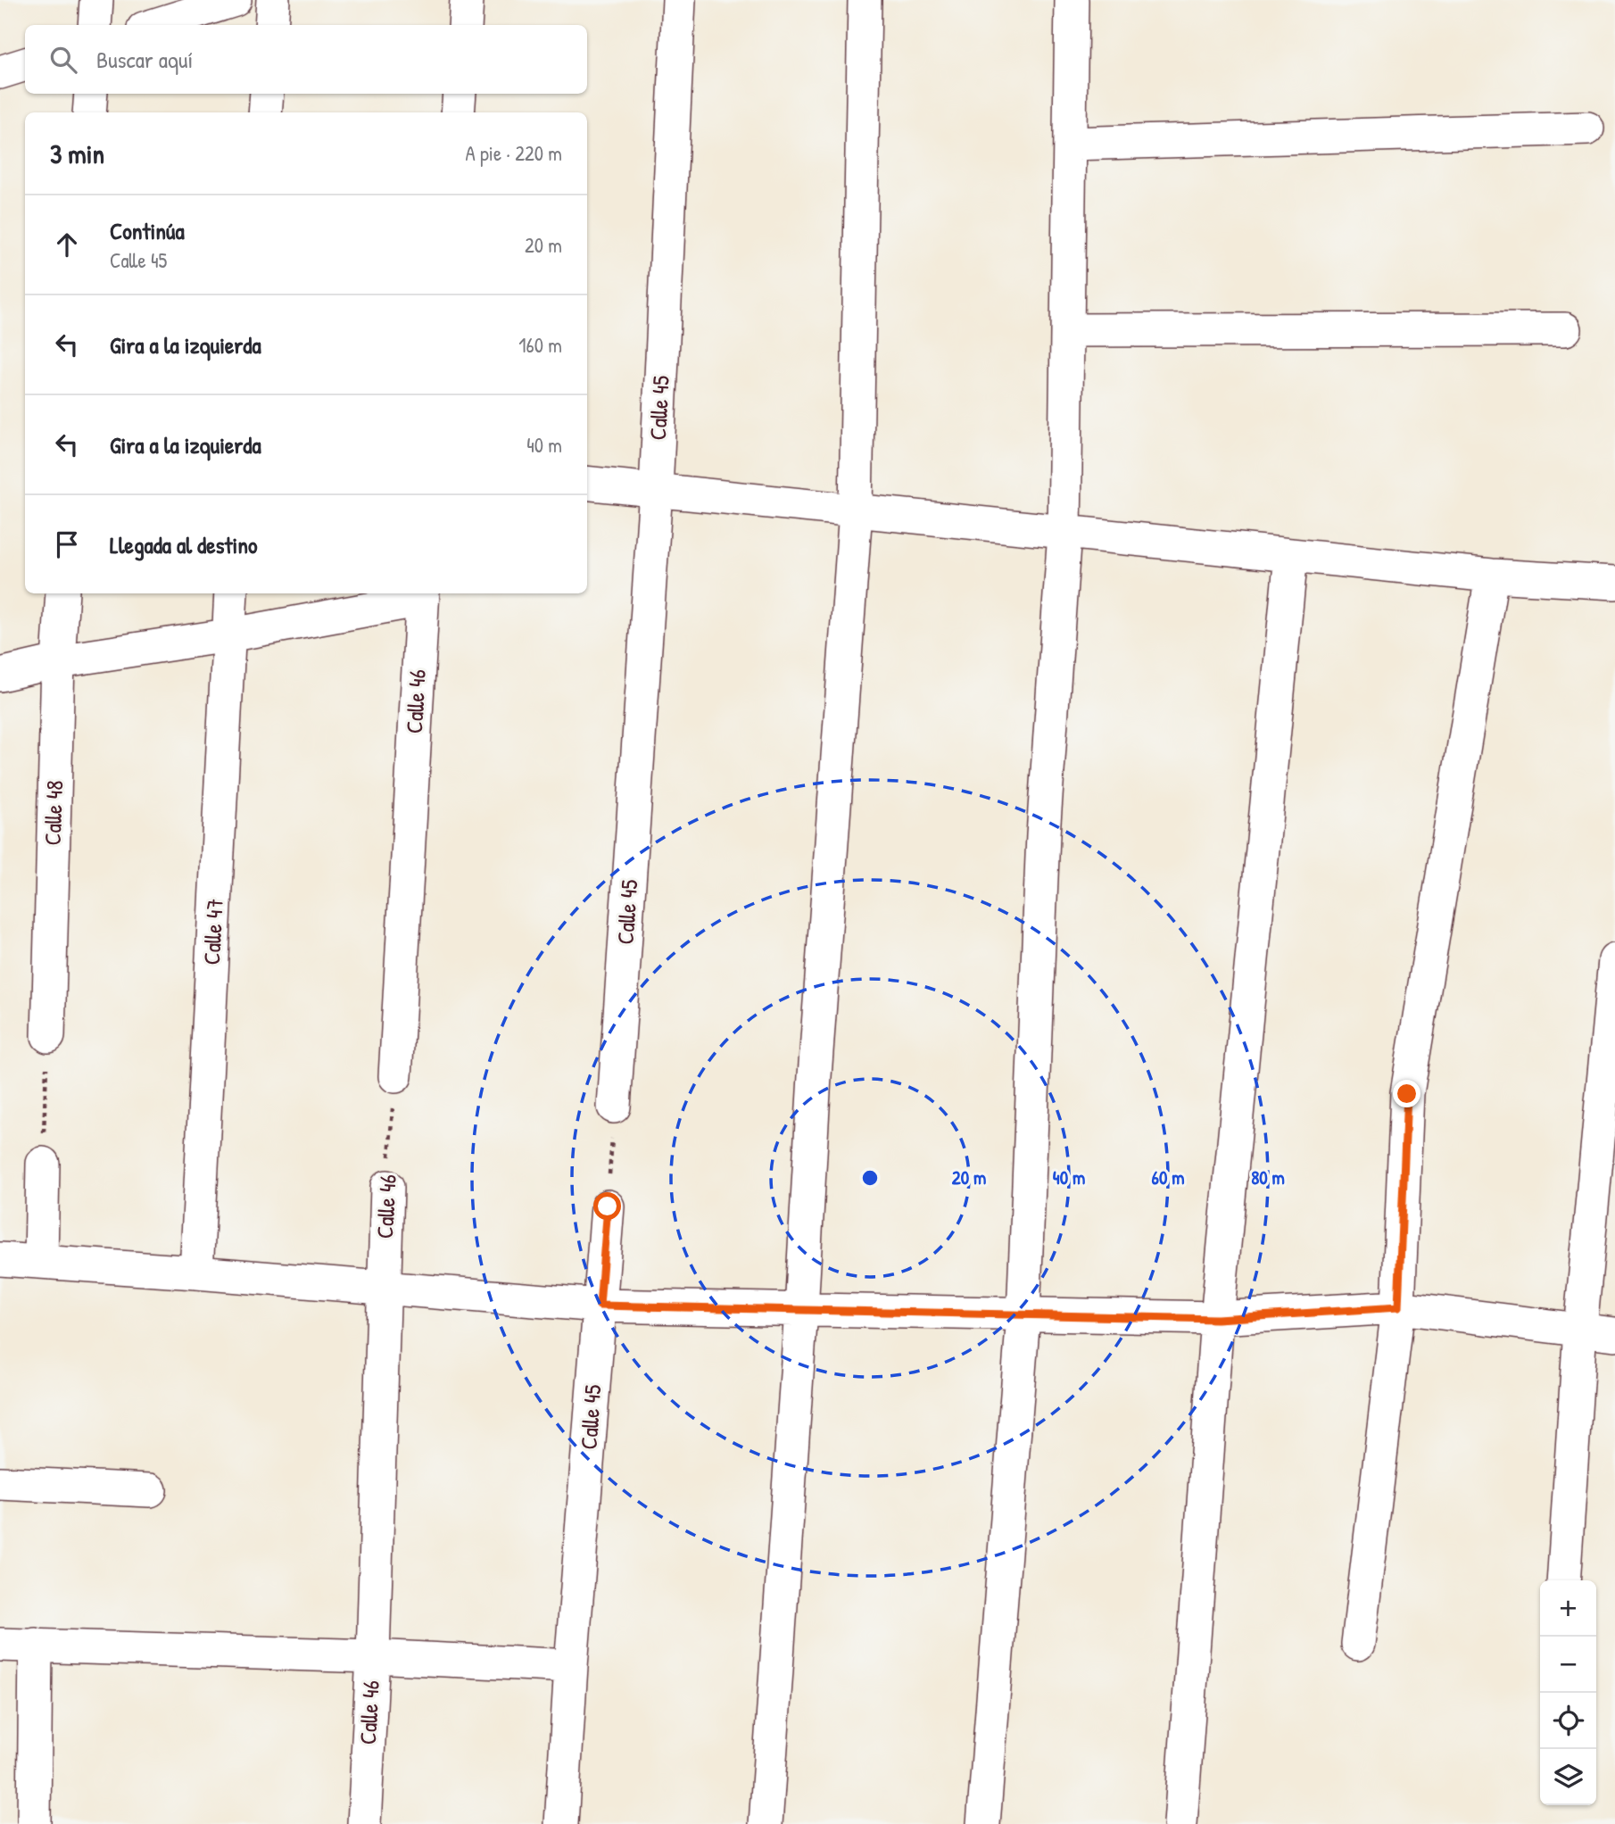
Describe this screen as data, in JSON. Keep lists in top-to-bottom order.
{
  "streets": {
    "street": [
      "Calle 45",
      "Calle 46",
      "Calle 48",
      "Calle 47"
    ]
  },
  "page": {
    "search": "Buscar aquí",
    "heading": ["3 min", "A pie · 220 m"],
    "list": [
      ["Continúa", "Calle 45", "20 m"],
      ["Gira a la izquierda", "160 m"],
      ["Gira a la izquierda", "40 m"],
      "Llegada al destino"
    ],
    "map_buttons": ["+", "−"]
  },
  "rings": [
    "20 m",
    "40 m",
    "60 m",
    "80 m"
  ]
}
